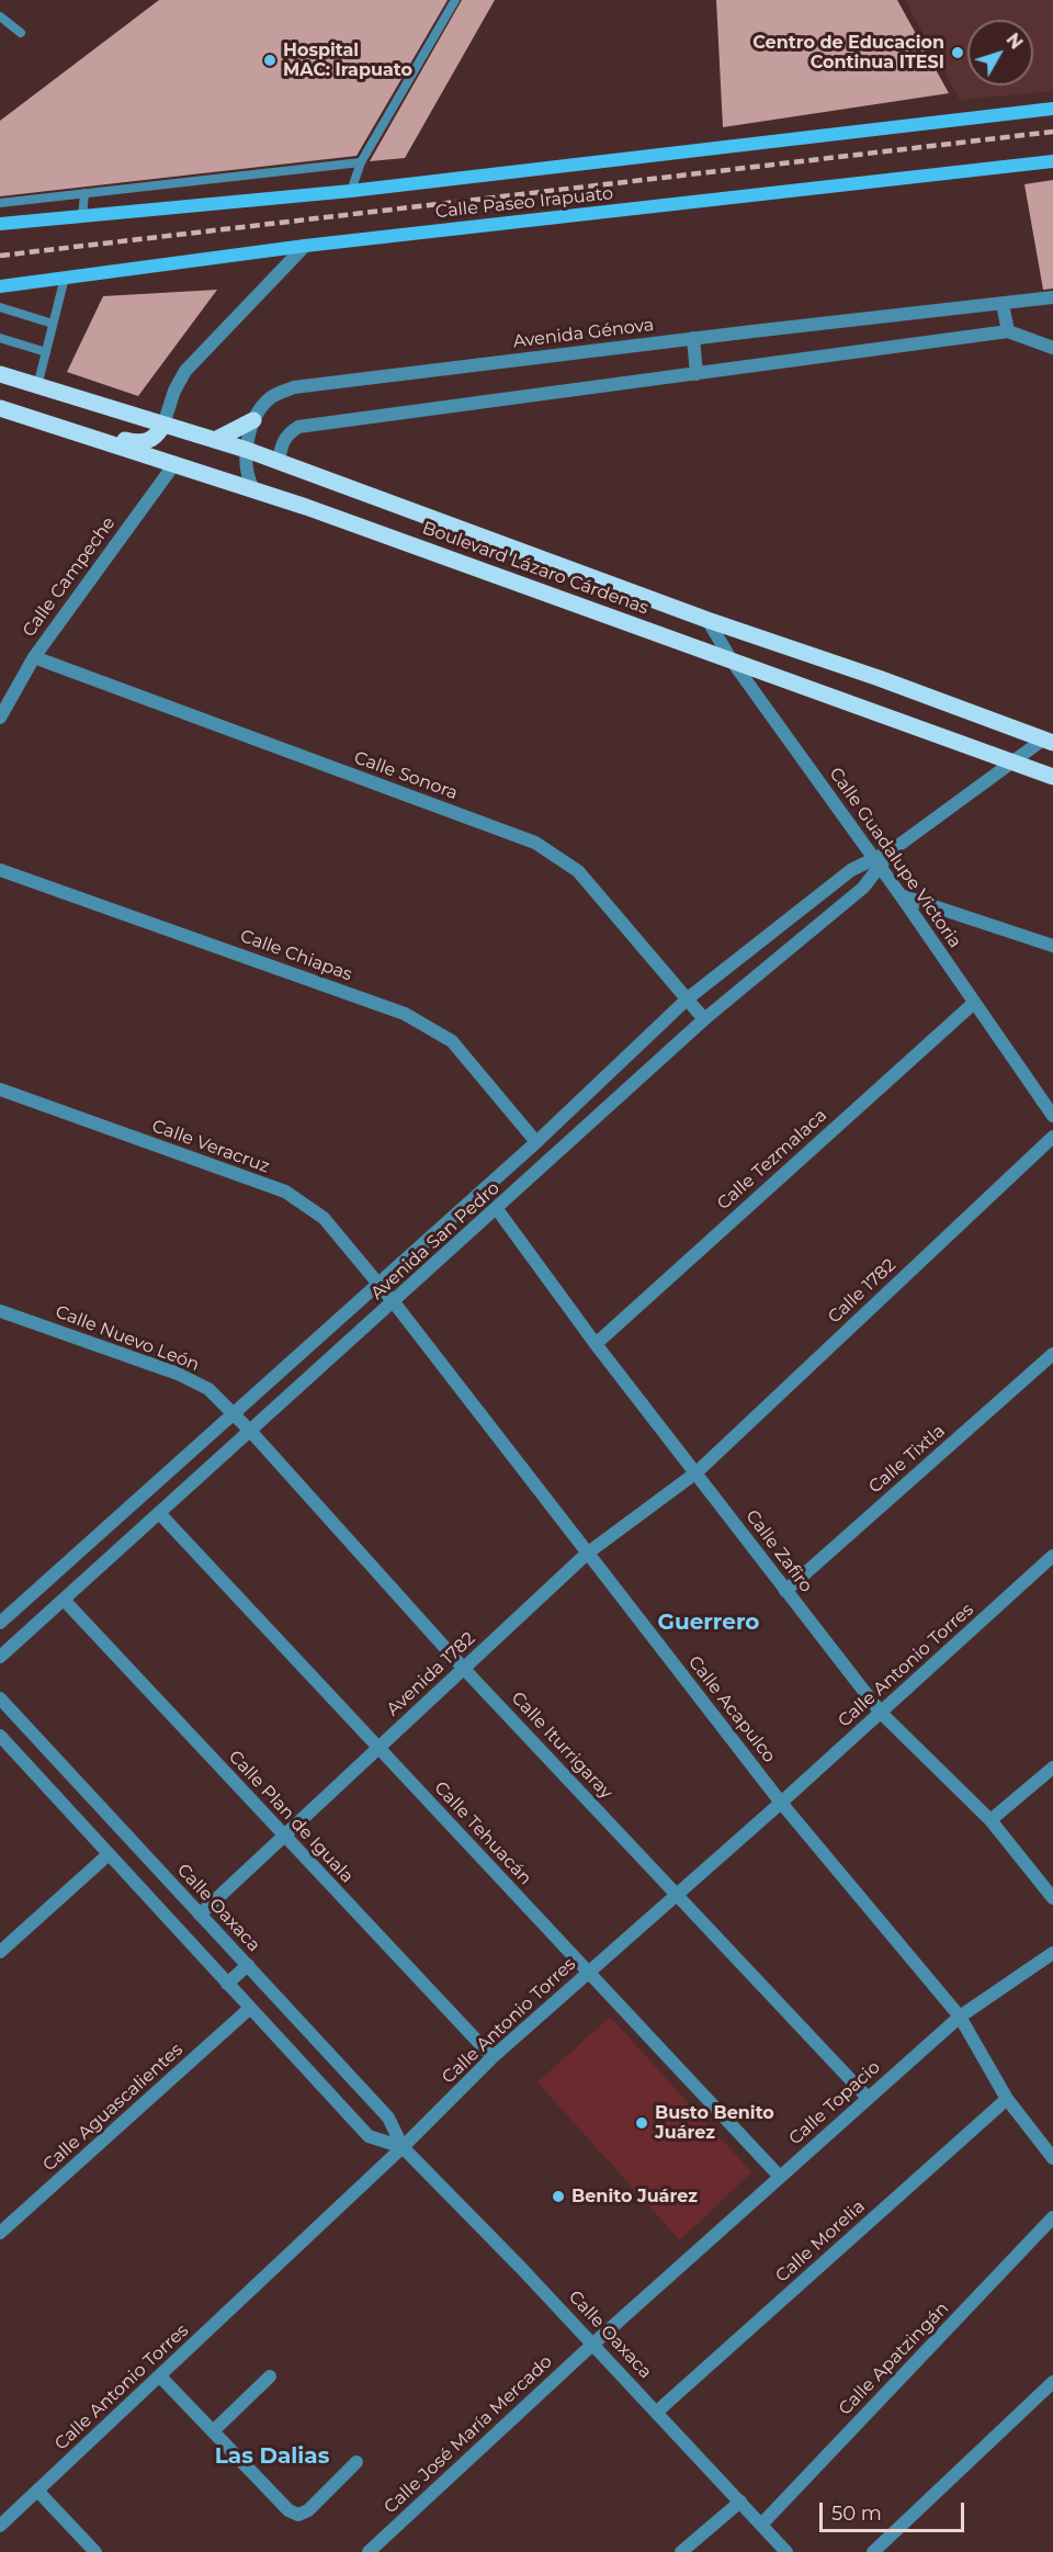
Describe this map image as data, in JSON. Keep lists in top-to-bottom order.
{
  "streets": {
    "main road": ["Calle Paseo Irapuato", "Boulevard Lázaro Cárdenas"],
    "street": [
      "Avenida Génova",
      "Calle Campeche",
      "Calle Sonora",
      "Calle Guadalupe Victoria",
      "Calle Chiapas",
      "Calle Veracruz",
      "Calle Tezmalaca",
      "Avenida San Pedro",
      "Calle 1782",
      "Calle Nuevo León",
      "Calle Tixtla",
      "Calle Zafiro",
      "Calle Antonio Torres",
      "Avenida 1782",
      "Calle Acapulco",
      "Calle Iturrigaray",
      "Calle Plan de Iguala",
      "Calle Tehuacán",
      "Calle Oaxaca",
      "Calle Topacio",
      "Calle Aguascalientes",
      "Calle Morelia",
      "Calle Apatzingán",
      "Calle José María Mercado"
    ]
  },
  "crossings": [
    ["Avenida Génova", "Boulevard Lázaro Cárdenas"],
    ["Boulevard Lázaro Cárdenas", "Calle Campeche"],
    ["Boulevard Lázaro Cárdenas", "Calle Guadalupe Victoria"],
    ["Boulevard Lázaro Cárdenas", "Avenida San Pedro"],
    ["Calle Campeche", "Calle Sonora"],
    ["Calle Sonora", "Avenida San Pedro"],
    ["Calle Guadalupe Victoria", "Calle Tezmalaca"],
    ["Calle Guadalupe Victoria", "Avenida San Pedro"],
    ["Calle Chiapas", "Avenida San Pedro"],
    ["Calle Veracruz", "Avenida San Pedro"],
    ["Calle Veracruz", "Calle Acapulco"],
    ["Calle Tezmalaca", "Calle Zafiro"],
    ["Avenida San Pedro", "Calle Nuevo León"],
    ["Avenida San Pedro", "Calle Zafiro"],
    ["Avenida San Pedro", "Calle Acapulco"],
    ["Avenida San Pedro", "Calle Iturrigaray"],
    ["Avenida San Pedro", "Calle Plan de Iguala"],
    ["Avenida San Pedro", "Calle Tehuacán"],
    ["Calle 1782", "Calle Zafiro"],
    ["Calle 1782", "Avenida 1782"],
    ["Calle Nuevo León", "Calle Iturrigaray"],
    ["Calle Tixtla", "Calle Zafiro"],
    ["Calle Zafiro", "Calle Antonio Torres"],
    ["Calle Zafiro", "Avenida 1782"],
    ["Calle Antonio Torres", "Calle Acapulco"],
    ["Calle Antonio Torres", "Calle Iturrigaray"],
    ["Calle Antonio Torres", "Calle Plan de Iguala"],
    ["Calle Antonio Torres", "Calle Tehuacán"],
    ["Calle Antonio Torres", "Calle Oaxaca"],
    ["Avenida 1782", "Calle Acapulco"],
    ["Avenida 1782", "Calle Iturrigaray"],
    ["Avenida 1782", "Calle Plan de Iguala"],
    ["Avenida 1782", "Calle Tehuacán"],
    ["Avenida 1782", "Calle Oaxaca"],
    ["Calle Acapulco", "Calle Topacio"],
    ["Calle Acapulco", "Calle Morelia"],
    ["Calle Iturrigaray", "Calle Topacio"],
    ["Calle Tehuacán", "Calle Topacio"],
    ["Calle Oaxaca", "Calle Topacio"],
    ["Calle Oaxaca", "Calle Aguascalientes"],
    ["Calle Oaxaca", "Calle Morelia"],
    ["Calle Oaxaca", "Calle Apatzingán"],
    ["Calle Oaxaca", "Calle José María Mercado"],
    ["Calle Topacio", "Calle José María Mercado"]
  ],
  "districts": ["Guerrero", "Las Dalias"],
  "places": [
    "Centro de Educacion Continua ITESI",
    "Hospital MAC: Irapuato",
    "Busto Benito Juárez",
    "Benito Juárez"
  ],
  "scale_bar": "50 m",
  "north": "top right"
}
